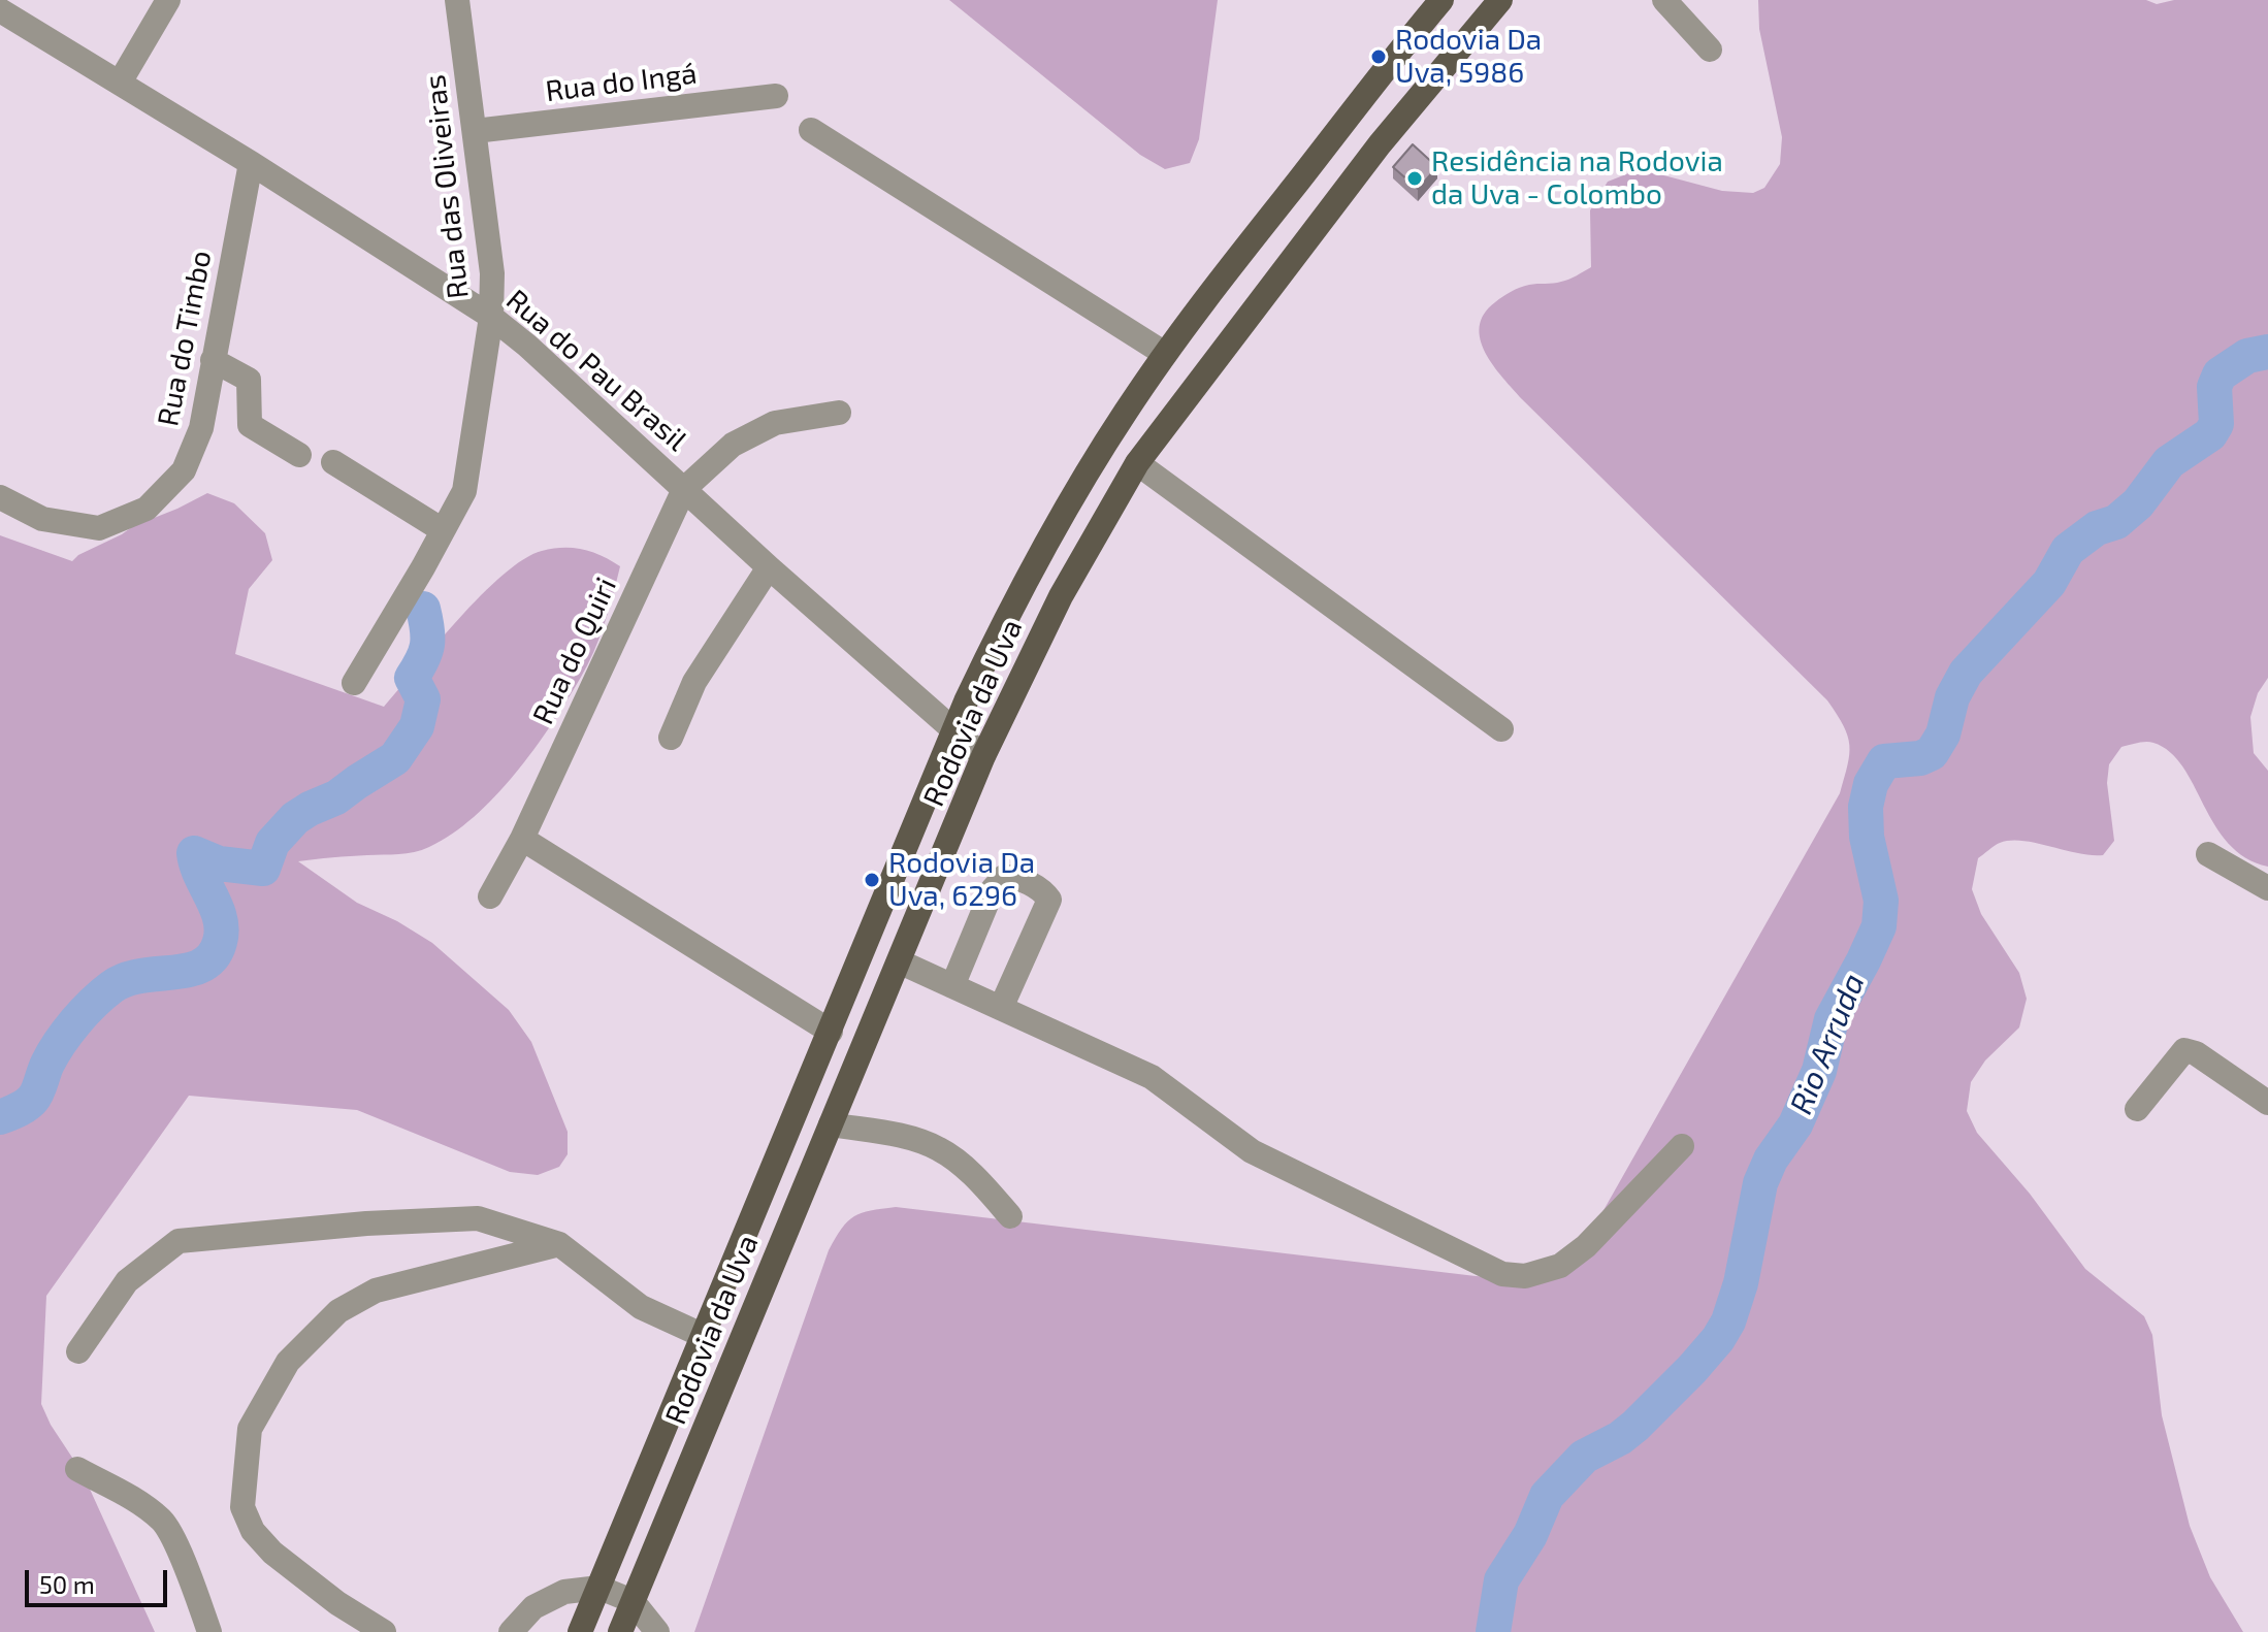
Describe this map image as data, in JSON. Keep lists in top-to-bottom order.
{
  "streets": {
    "main road": ["Rodovia da Uva"],
    "street": [
      "Rua do Ingá",
      "Rua das Oliveiras",
      "Rua do Timbo",
      "Rua do Pau Brasil",
      "Rua do Quiri"
    ]
  },
  "crossings": [
    ["Rua do Ingá", "Rua das Oliveiras"],
    ["Rua das Oliveiras", "Rua do Pau Brasil"],
    ["Rua do Timbo", "Rua do Pau Brasil"],
    ["Rua do Pau Brasil", "Rua do Quiri"],
    ["Rua do Pau Brasil", "Rodovia da Uva"]
  ],
  "water": ["Rio Arruda"],
  "places": ["Rodovia Da Uva, 5986", "Residência na Rodovia da Uva - Colombo", "Rodovia Da Uva, 6296"],
  "scale_bar": "50 m"
}
